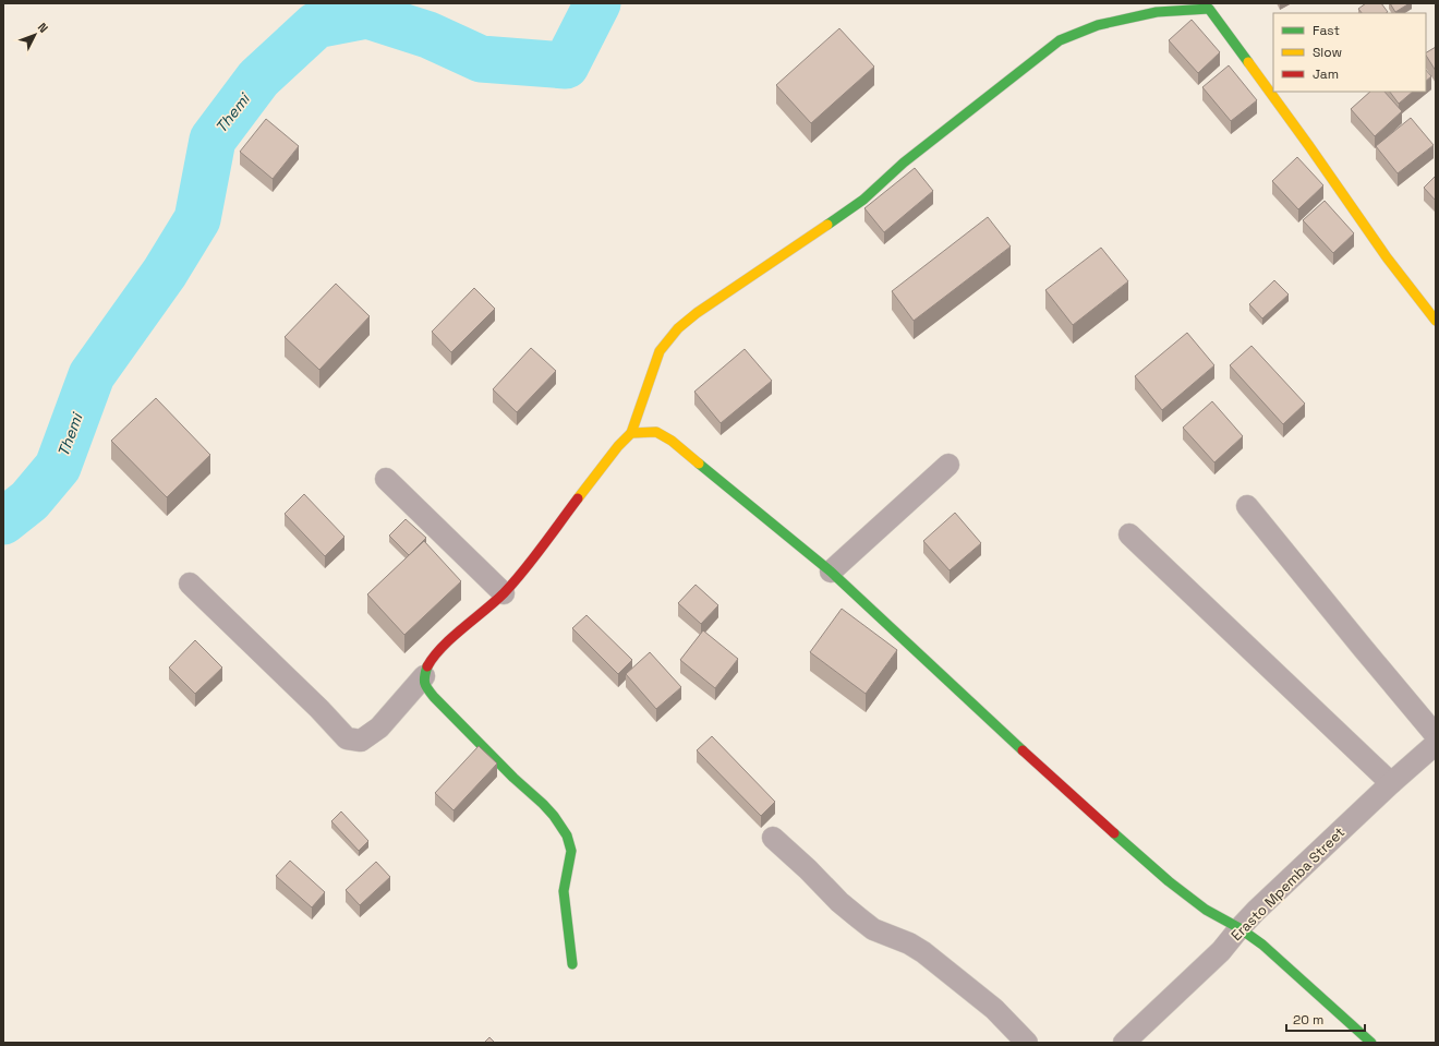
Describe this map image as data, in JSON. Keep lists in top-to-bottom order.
{
  "streets": {
    "street": ["Erasto Mpemba Street"]
  },
  "water": ["Themi"],
  "legend": ["Fast", "Slow", "Jam"],
  "scale_bar": "20 m",
  "north": "top right"
}
